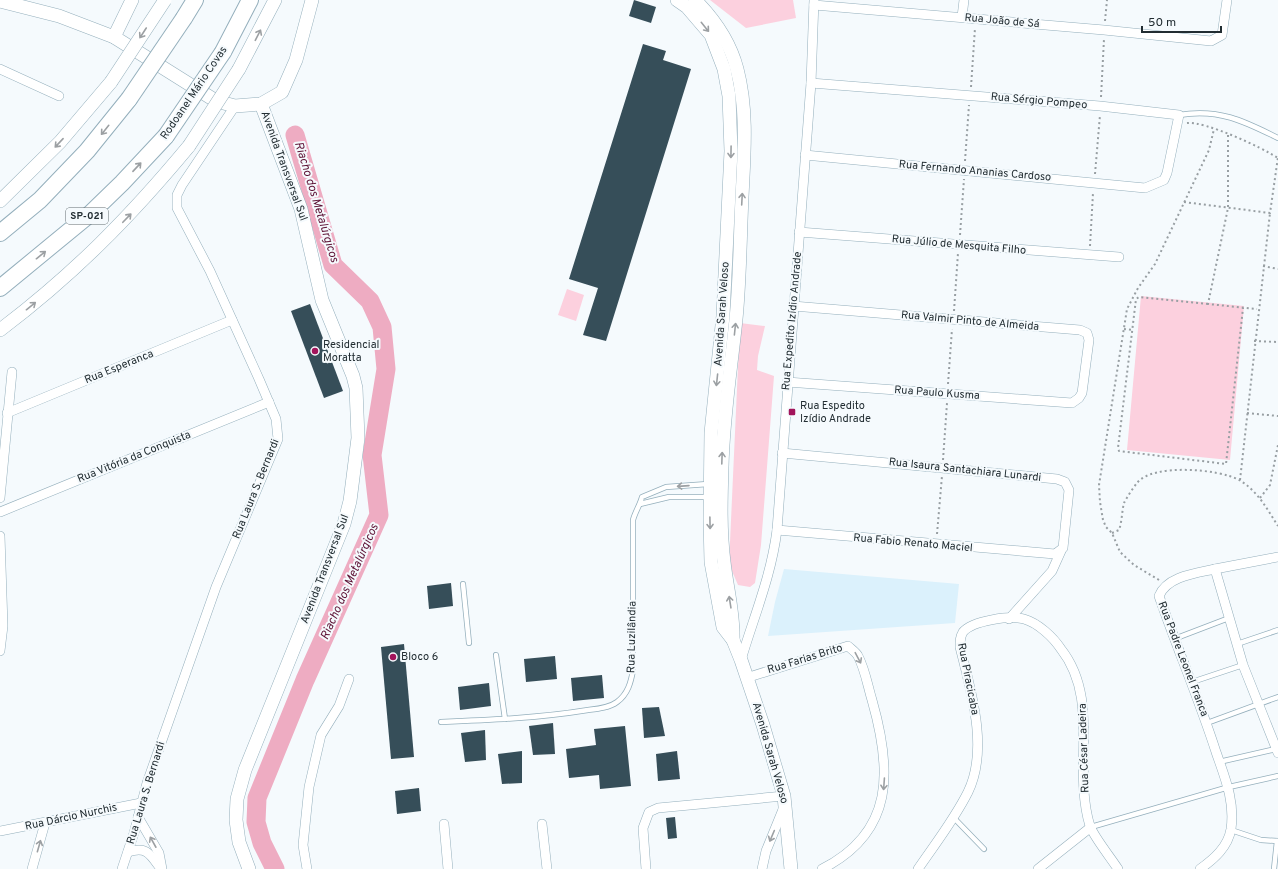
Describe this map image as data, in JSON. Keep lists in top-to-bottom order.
{
  "streets": {
    "highway": ["Rodoanel Mário Covas", "SP-021"],
    "main road": ["Avenida Transversal Sul", "Avenida Sarah Veloso"],
    "street": [
      "Rua João de Sá",
      "Rua Sérgio Pompeo",
      "Rua Fernando Ananias Cardoso",
      "Rua Júlio de Mesquita Filho",
      "Rua Expedito Izídio Andrade",
      "Rua Valmir Pinto de Almeida",
      "Rua Esperanca",
      "Rua Paulo Kusma",
      "Rua Vitória da Conquista",
      "Rua Isaura Santachiara Lunardi",
      "Rua Laura S. Bernardi",
      "Rua Fabio Renato Maciel",
      "Rua Farias Brito",
      "Rua Padre Leonel Franca",
      "Rua Piracicaba",
      "Rua César Ladeira",
      "Rua Dárcio Nurchis"
    ],
    "lane": ["Rua Luzilândia"]
  },
  "crossings": [
    ["Rua João de Sá", "Rua Expedito Izídio Andrade"],
    ["Rua Sérgio Pompeo", "Rua Expedito Izídio Andrade"],
    ["Rua Fernando Ananias Cardoso", "Rua Expedito Izídio Andrade"],
    ["Rua Júlio de Mesquita Filho", "Rua Expedito Izídio Andrade"],
    ["Avenida Sarah Veloso", "Rua Expedito Izídio Andrade"],
    ["Avenida Sarah Veloso", "Rua Luzilândia"],
    ["Avenida Sarah Veloso", "Rua Farias Brito"],
    ["Rua Expedito Izídio Andrade", "Rua Valmir Pinto de Almeida"],
    ["Rua Expedito Izídio Andrade", "Rua Paulo Kusma"],
    ["Rua Expedito Izídio Andrade", "Rua Isaura Santachiara Lunardi"],
    ["Rua Expedito Izídio Andrade", "Rua Fabio Renato Maciel"],
    ["Rua Valmir Pinto de Almeida", "Rua Paulo Kusma"],
    ["Rua Esperanca", "Rua Laura S. Bernardi"],
    ["Rua Vitória da Conquista", "Rua Laura S. Bernardi"],
    ["Rua Isaura Santachiara Lunardi", "Rua Fabio Renato Maciel"],
    ["Rua Laura S. Bernardi", "Rua Dárcio Nurchis"],
    ["Rua Piracicaba", "Rua César Ladeira"]
  ],
  "water": ["Riacho dos Metalúrgicos"],
  "places": {
    "other": ["Residencial Moratta", "Bloco 6"],
    "transit": ["Rua Espedito Izídio Andrade"]
  },
  "scale_bar": "50 m"
}
